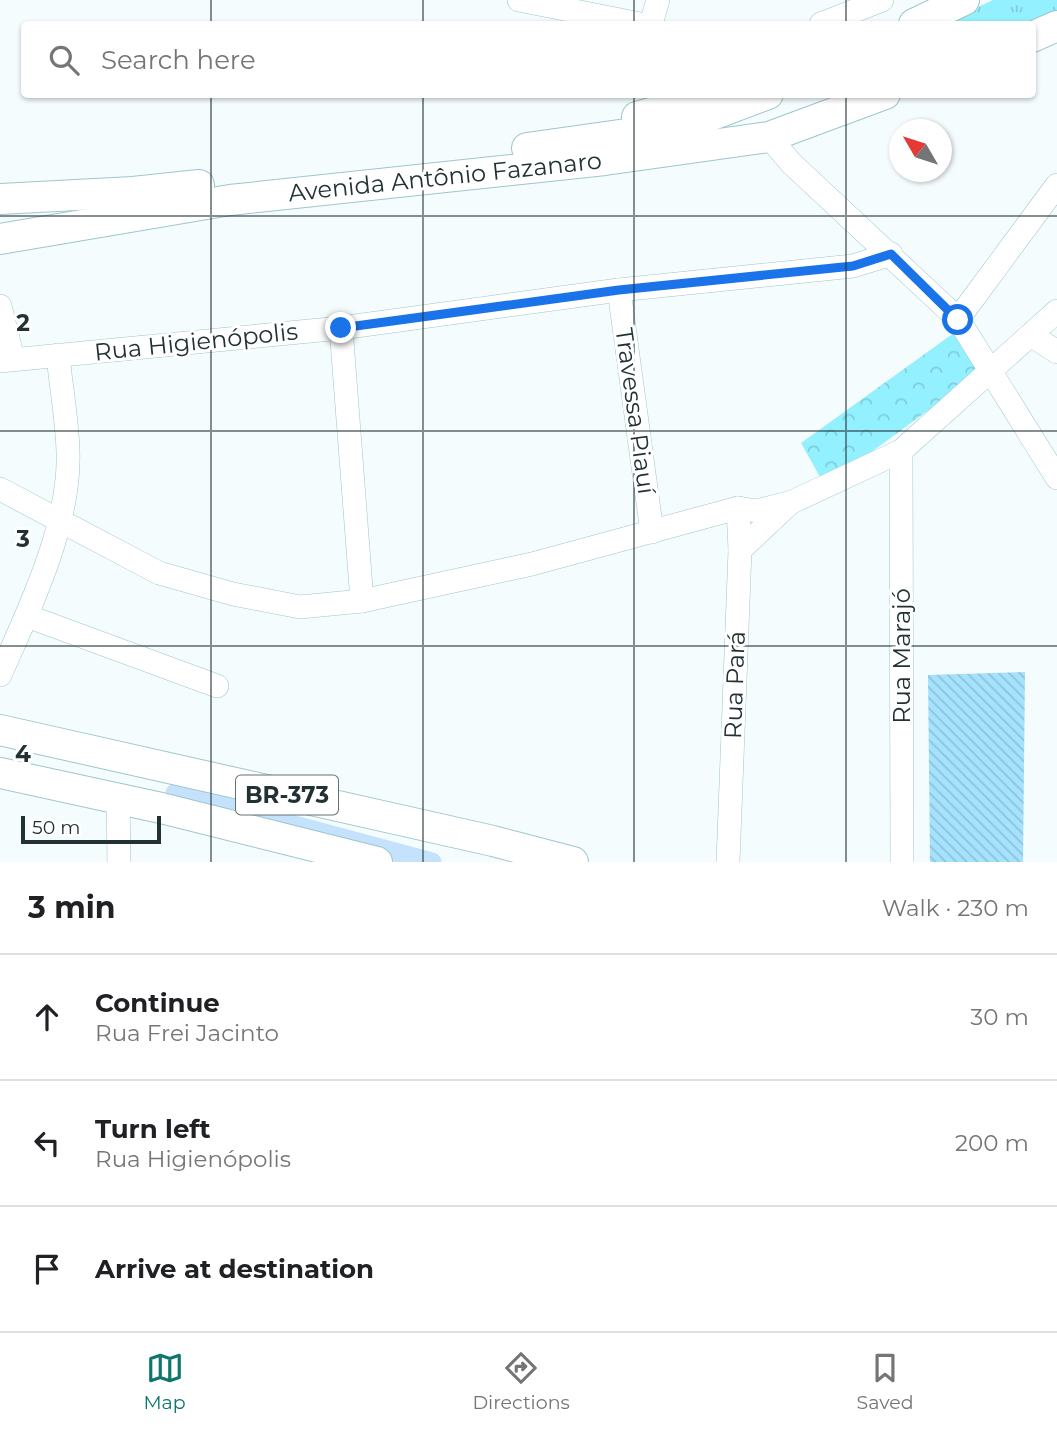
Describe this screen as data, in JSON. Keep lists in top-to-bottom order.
{
  "streets": {
    "main road": ["Avenida Antônio Fazanaro", "BR-373"],
    "street": [
      "Rua Higienópolis",
      "Travessa Piauí",
      "Rua Marajó",
      "Rua Pará"
    ]
  },
  "crossings": [
    ["Rua Higienópolis", "Travessa Piauí"]
  ],
  "scale_bar": "50 m",
  "north": "top left",
  "page": {
    "search": "Search here",
    "scale": "50 m",
    "heading": ["3 min", "Walk · 230 m"],
    "list": [
      ["Continue", "Rua Frei Jacinto", "30 m"],
      ["Turn left", "Rua Higienópolis", "200 m"],
      "Arrive at destination"
    ],
    "nav": ["Map", "Directions", "Saved"]
  },
  "grid": {
    "rows": ["2", "3", "4"]
  }
}
